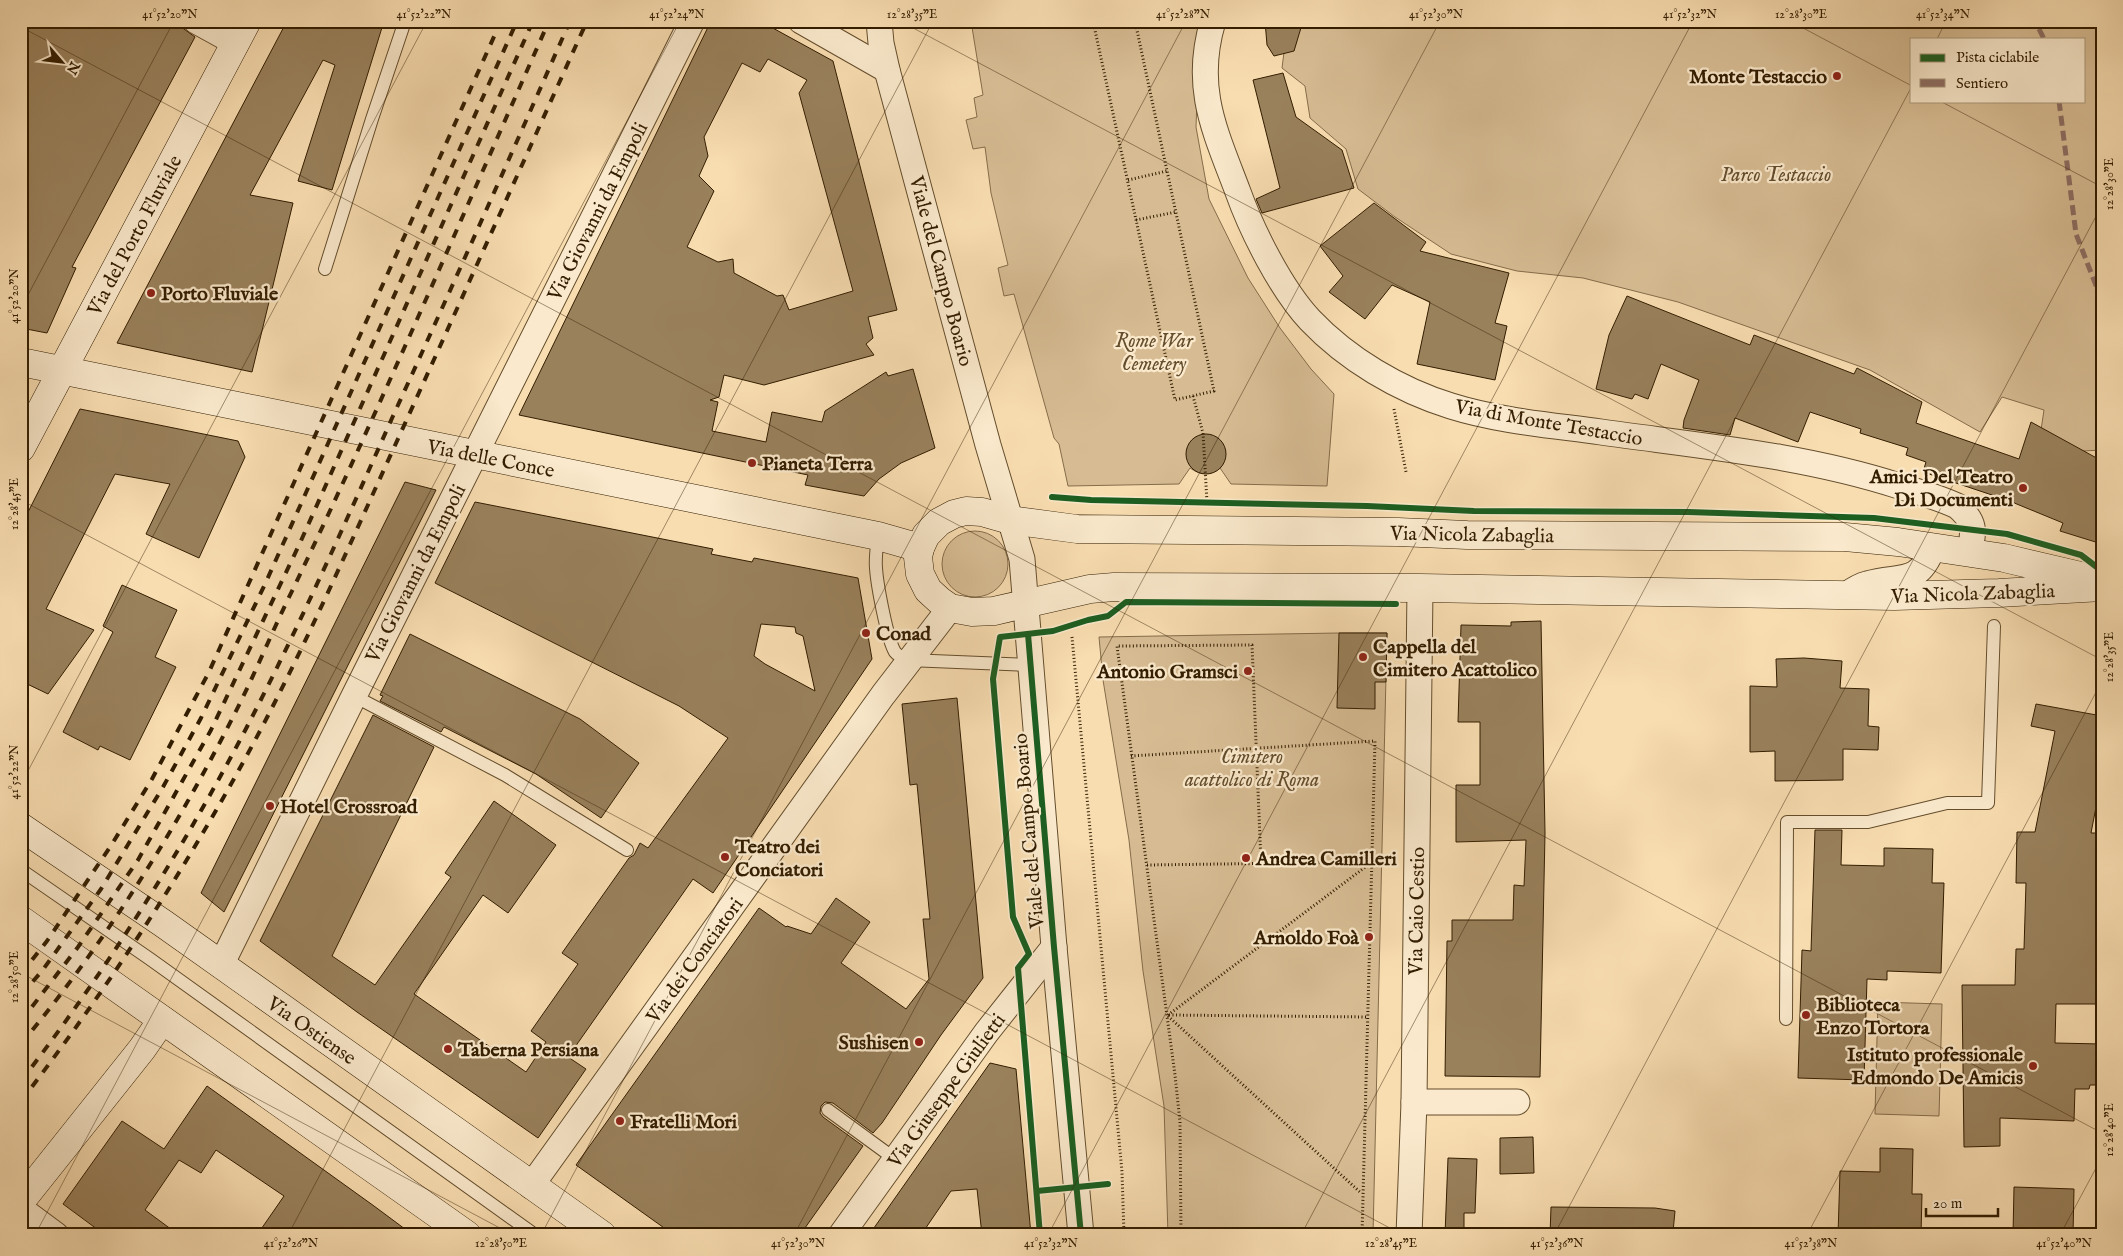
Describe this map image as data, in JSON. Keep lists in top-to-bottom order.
{
  "streets": {
    "street": [
      "Via Giovanni da Empoli",
      "Via del Porto Fluviale",
      "Viale del Campo Boario",
      "Via di Monte Testaccio",
      "Via delle Conce",
      "Via Nicola Zabaglia",
      "Via Caio Cestio",
      "Via dei Conciatori",
      "Via Ostiense",
      "Via Giuseppe Giulietti"
    ]
  },
  "crossings": [
    ["Via Giovanni da Empoli", "Via delle Conce"],
    ["Via Giovanni da Empoli", "Via Ostiense"],
    ["Via del Porto Fluviale", "Via delle Conce"],
    ["Viale del Campo Boario", "Via delle Conce"],
    ["Viale del Campo Boario", "Via Nicola Zabaglia"],
    ["Viale del Campo Boario", "Via dei Conciatori"],
    ["Viale del Campo Boario", "Via Giuseppe Giulietti"],
    ["Via di Monte Testaccio", "Via Nicola Zabaglia"],
    ["Via delle Conce", "Via Nicola Zabaglia"],
    ["Via delle Conce", "Via dei Conciatori"],
    ["Via Nicola Zabaglia", "Via Caio Cestio"],
    ["Via Nicola Zabaglia", "Via dei Conciatori"],
    ["Via dei Conciatori", "Via Ostiense"]
  ],
  "parks": ["Parco Testaccio", "Rome War Cemetery", "Cimitero acattolico di Roma"],
  "places": [
    "Monte Testaccio",
    "Porto Fluviale",
    "Pianeta Terra",
    "Amici Del Teatro Di Documenti",
    "Conad",
    "Cappella del Cimitero Acattolico",
    "Antonio Gramsci",
    "Hotel Crossroad",
    "Teatro dei Conciatori",
    "Andrea Camilleri",
    "Arnoldo Foà",
    "Biblioteca Enzo Tortora",
    "Sushisen",
    "Taberna Persiana",
    "Istituto professionale Edmondo De Amicis",
    "Fratelli Mori"
  ],
  "legend": ["Pista ciclabile", "Sentiero"],
  "scale_bar": "20 m",
  "north": "bottom right",
  "coordinates": [
    "41°52'20\"N",
    "41°52'22\"N",
    "41°52'24\"N",
    "12°28'35\"E",
    "41°52'28\"N",
    "41°52'30\"N",
    "41°52'32\"N",
    "12°28'30\"E",
    "41°52'34\"N",
    "12°28'45\"E",
    "12°28'50\"E",
    "12°28'40\"E",
    "41°52'26\"N",
    "41°52'36\"N",
    "41°52'38\"N",
    "41°52'40\"N"
  ]
}
